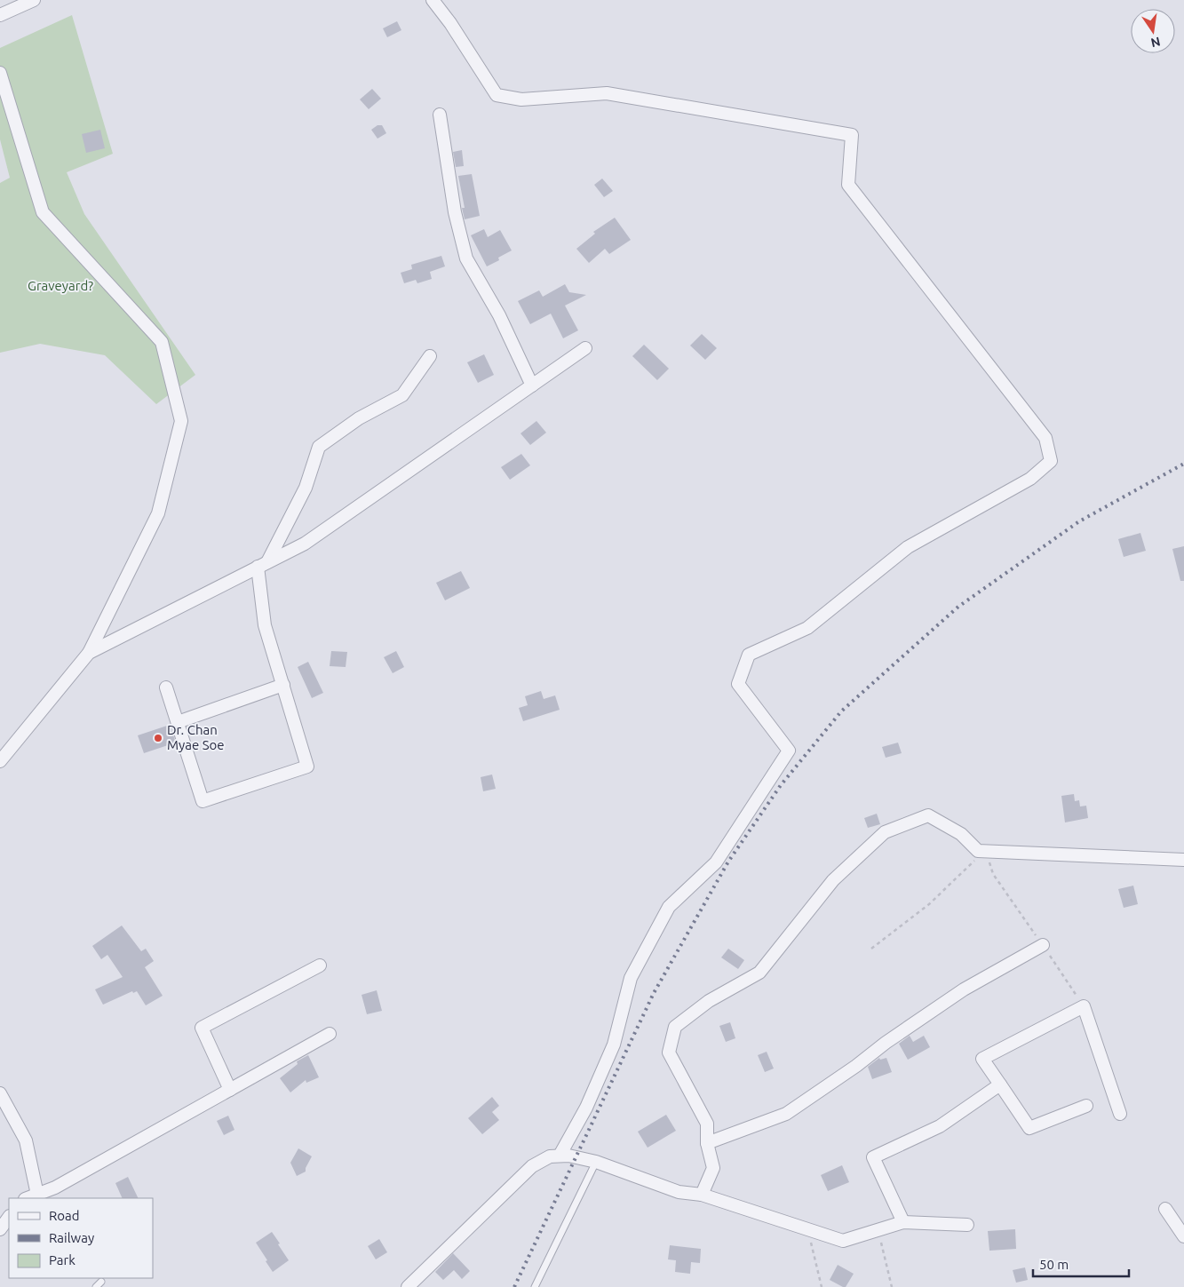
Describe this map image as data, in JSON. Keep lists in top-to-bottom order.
{
  "parks": ["Graveyard?"],
  "places": ["Dr. Chan Myae Soe"],
  "legend": ["Road", "Railway", "Park"],
  "scale_bar": "50 m",
  "north": "bottom"
}
